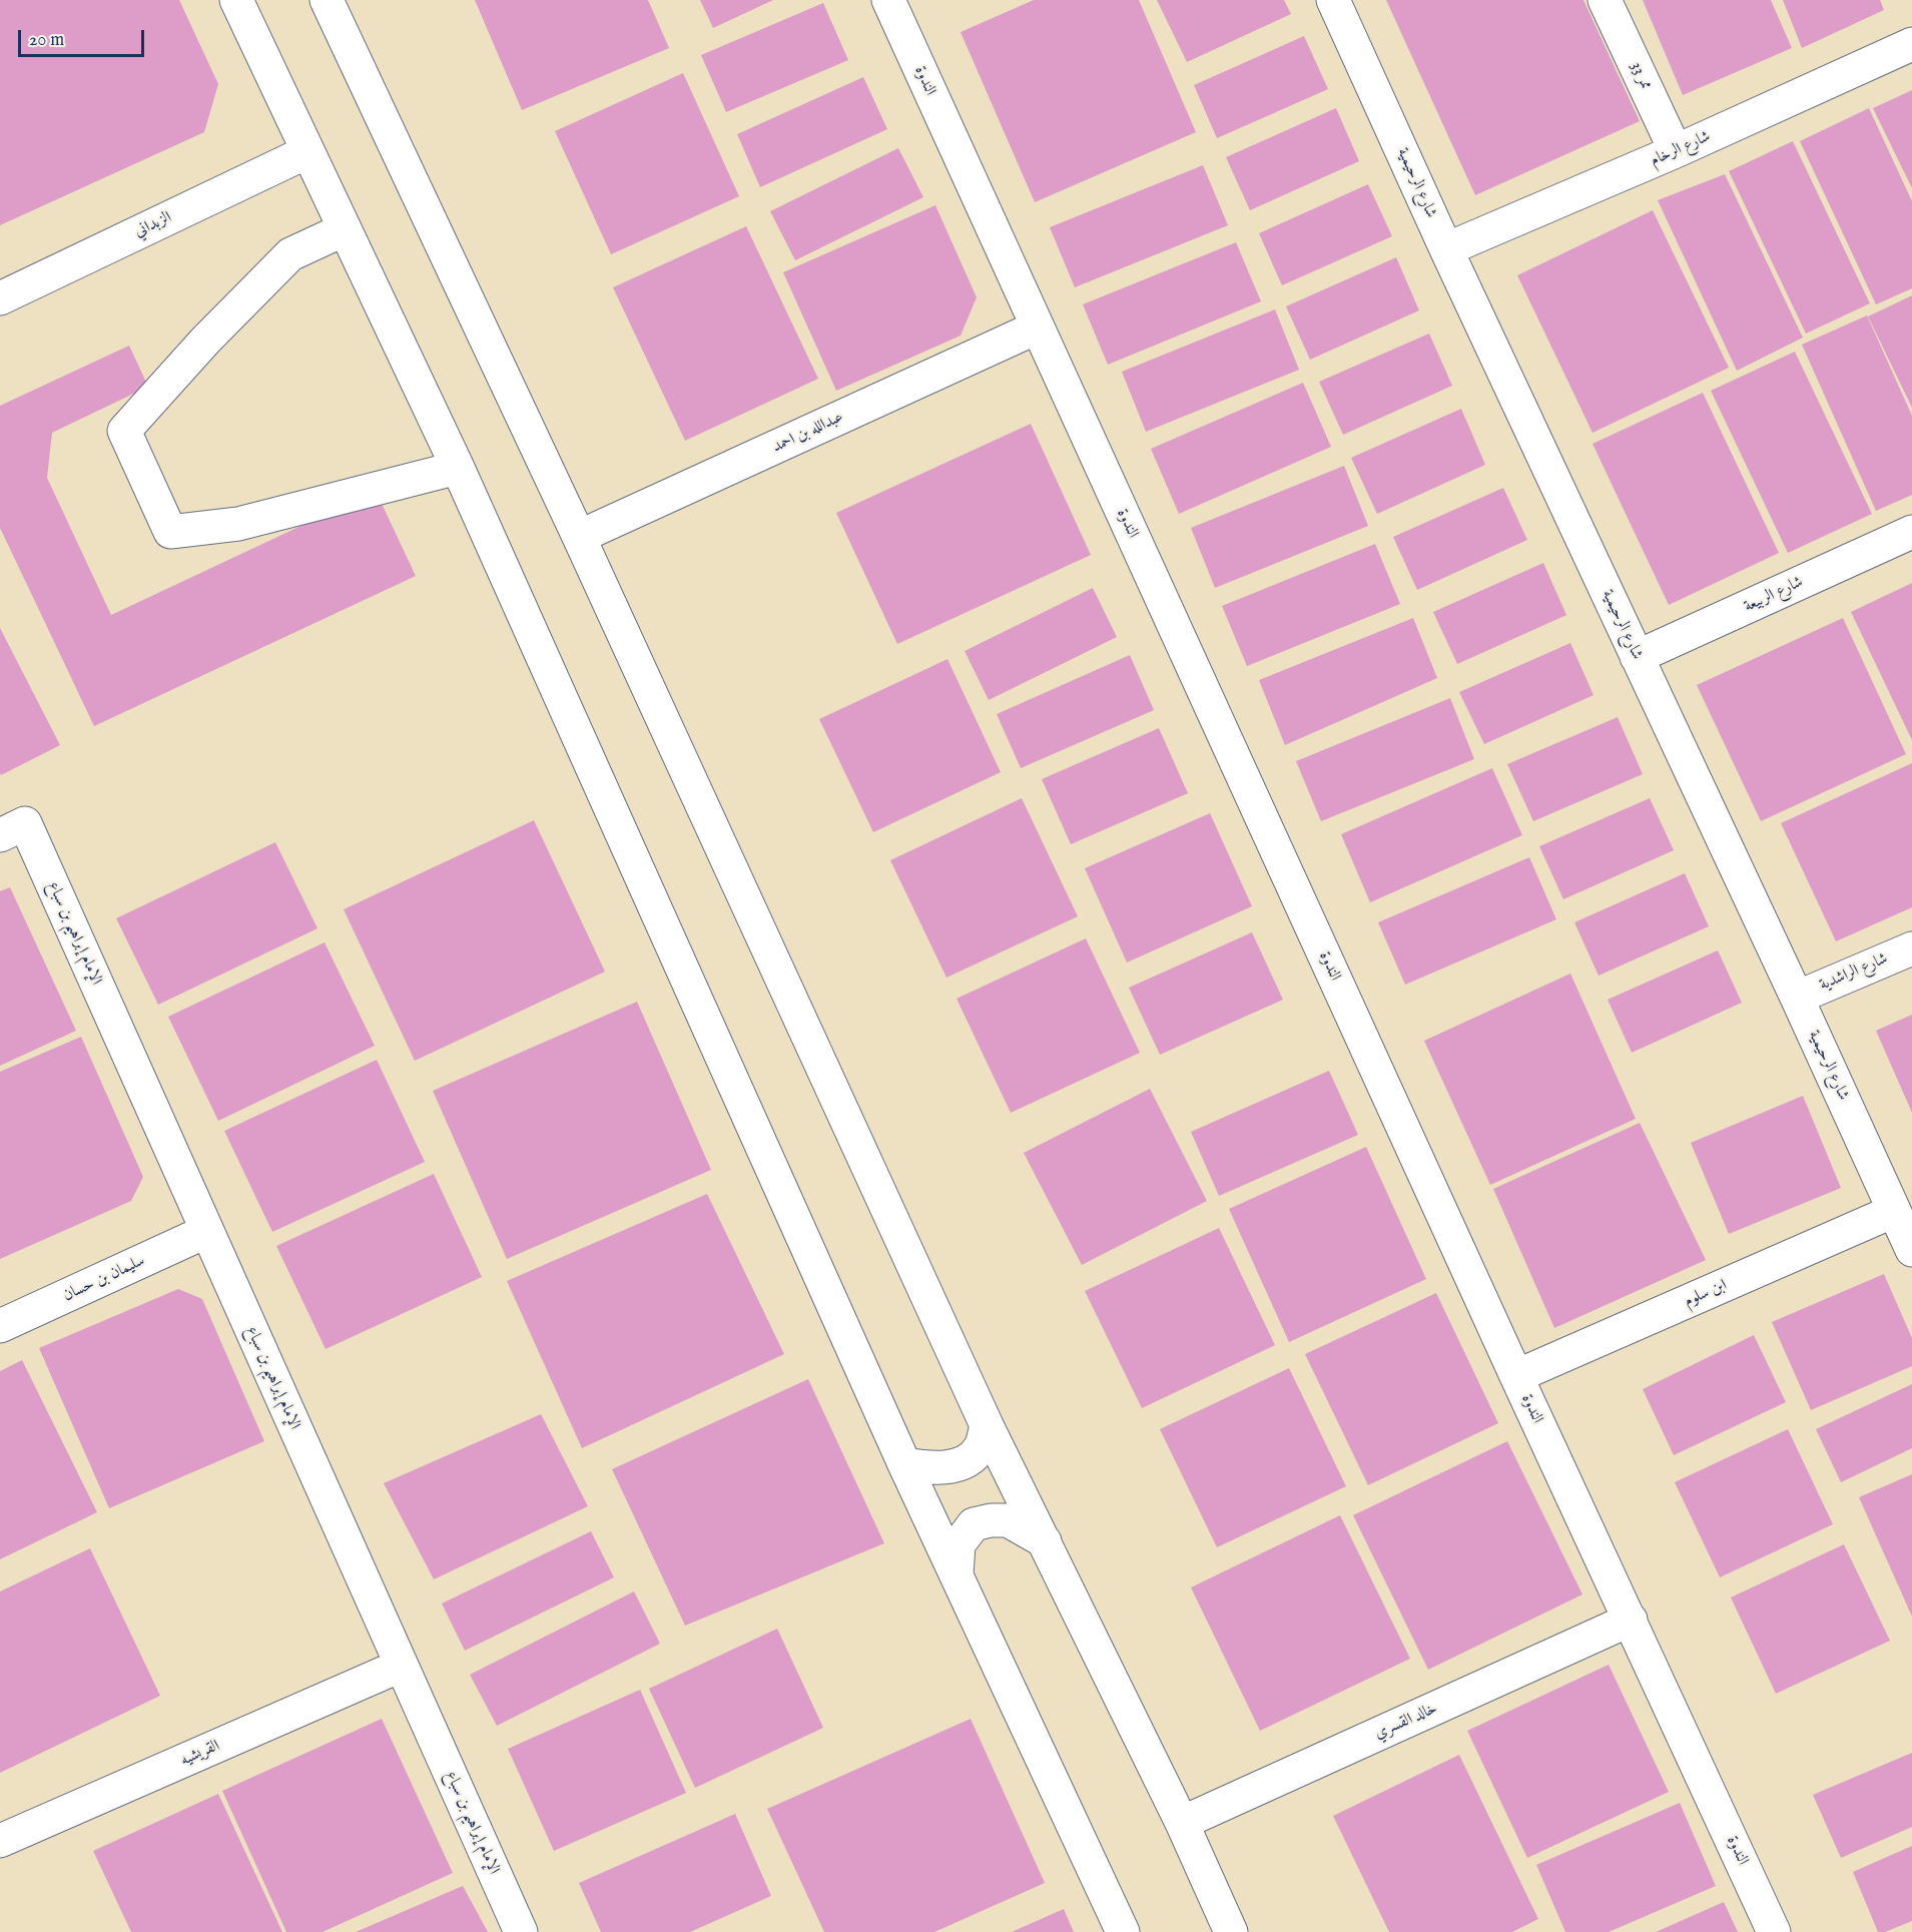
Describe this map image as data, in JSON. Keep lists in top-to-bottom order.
{
  "streets": {
    "street": [
      "ممر 33",
      "الندوة",
      "شارع الرخام",
      "شارع الرحيمية",
      "الزبداني",
      "عبدالله بن احمد",
      "شارع الربيعة",
      "الإمام إبراهيم بن سباع",
      "شارع الراشدية",
      "سليمان بن حسان",
      "ابن سلوم",
      "خالد القسري",
      "القريشيه"
    ]
  },
  "crossings": [
    ["ممر 33", "شارع الرخام"],
    ["الندوة", "عبدالله بن احمد"],
    ["الندوة", "ابن سلوم"],
    ["الندوة", "خالد القسري"],
    ["شارع الرخام", "شارع الرحيمية"],
    ["شارع الرحيمية", "شارع الربيعة"],
    ["شارع الرحيمية", "شارع الراشدية"],
    ["شارع الرحيمية", "ابن سلوم"],
    ["الإمام إبراهيم بن سباع", "سليمان بن حسان"],
    ["الإمام إبراهيم بن سباع", "القريشيه"]
  ],
  "scale_bar": "20 m"
}
